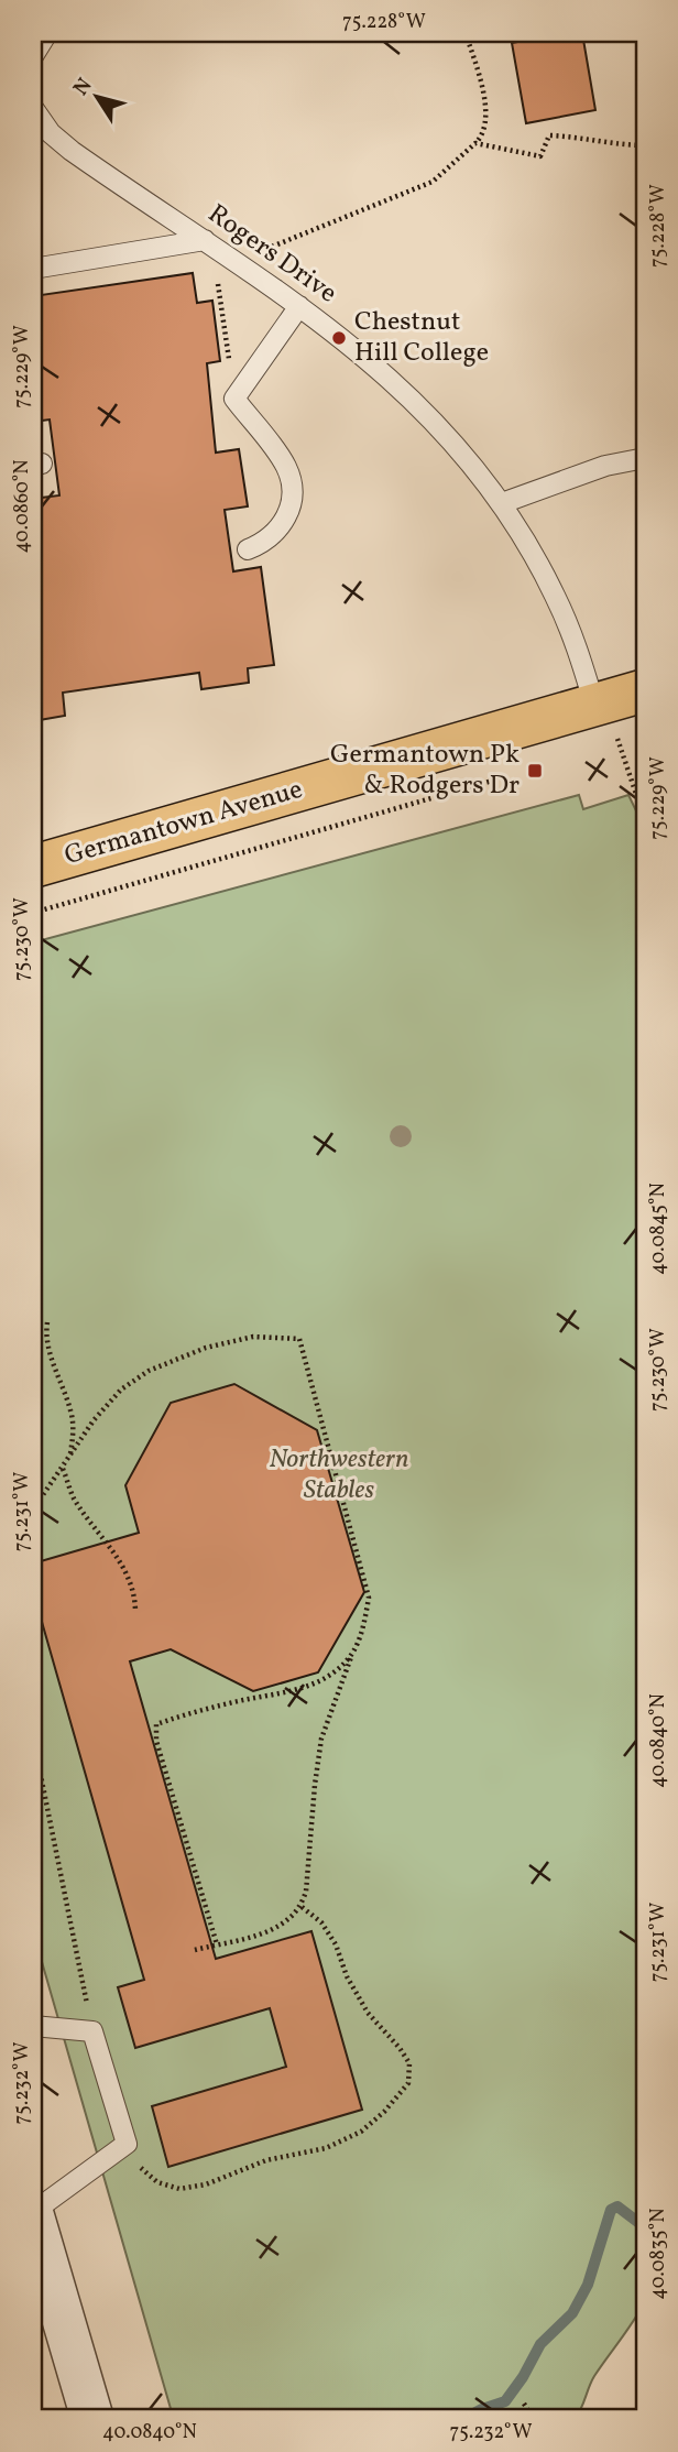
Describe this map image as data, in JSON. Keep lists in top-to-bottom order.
{
  "streets": {
    "main road": ["Germantown Avenue"],
    "lane": ["Rogers Drive"]
  },
  "crossings": [
    ["Rogers Drive", "Germantown Avenue"]
  ],
  "parks": ["Northwestern Stables"],
  "places": {
    "other": ["Chestnut Hill College"],
    "transit": ["Germantown Pk & Rodgers Dr"]
  },
  "north": "top left",
  "coordinates": [
    "75.228°W",
    "75.229°W",
    "40.0860°N",
    "75.230°W",
    "40.0845°N",
    "75.231°W",
    "40.0840°N",
    "75.232°W",
    "40.0835°N"
  ]
}
